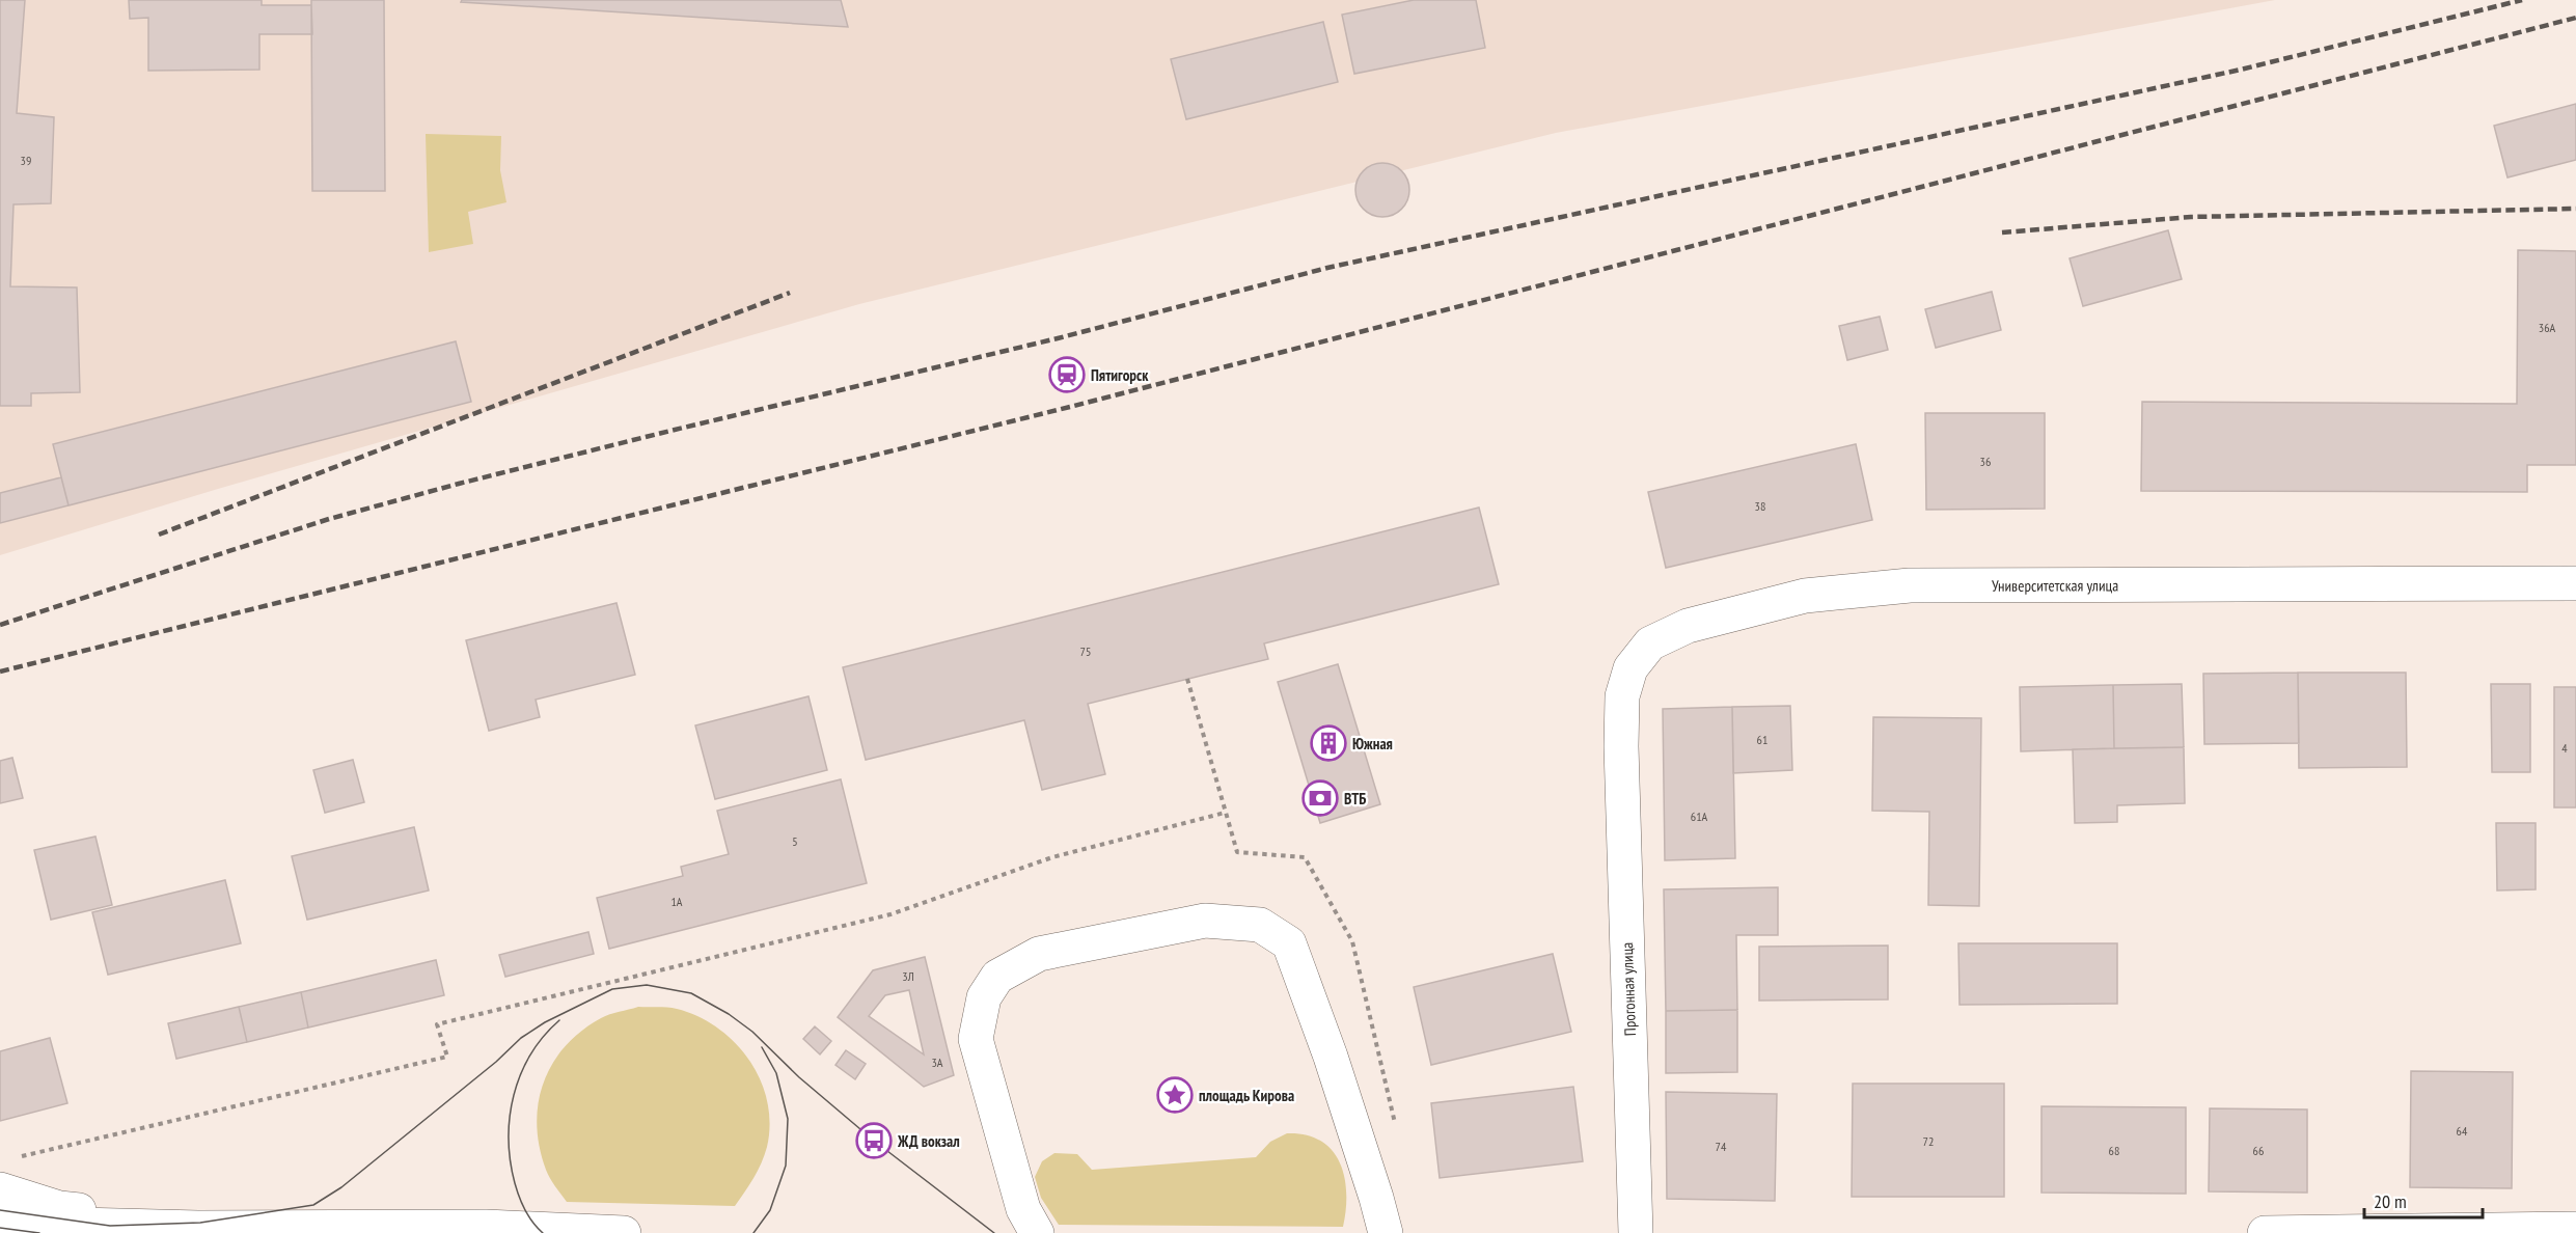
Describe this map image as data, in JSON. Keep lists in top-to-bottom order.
{
  "streets": {
    "street": ["Университетская улица", "Прогонная улица"]
  },
  "crossings": [
    ["Университетская улица", "Прогонная улица"]
  ],
  "places": {
    "station": ["Пятигорск"],
    "building": ["Южная"],
    "bank": ["ВТБ"],
    "place": ["площадь Кирова"],
    "bus stop": ["ЖД вокзал"]
  },
  "house_numbers": [
    "39",
    "36А",
    "36",
    "38",
    "75",
    "61",
    "4",
    "61А",
    "5",
    "1А",
    "3Л",
    "3А",
    "64",
    "72",
    "74",
    "68",
    "66"
  ],
  "scale_bar": "20 m"
}
